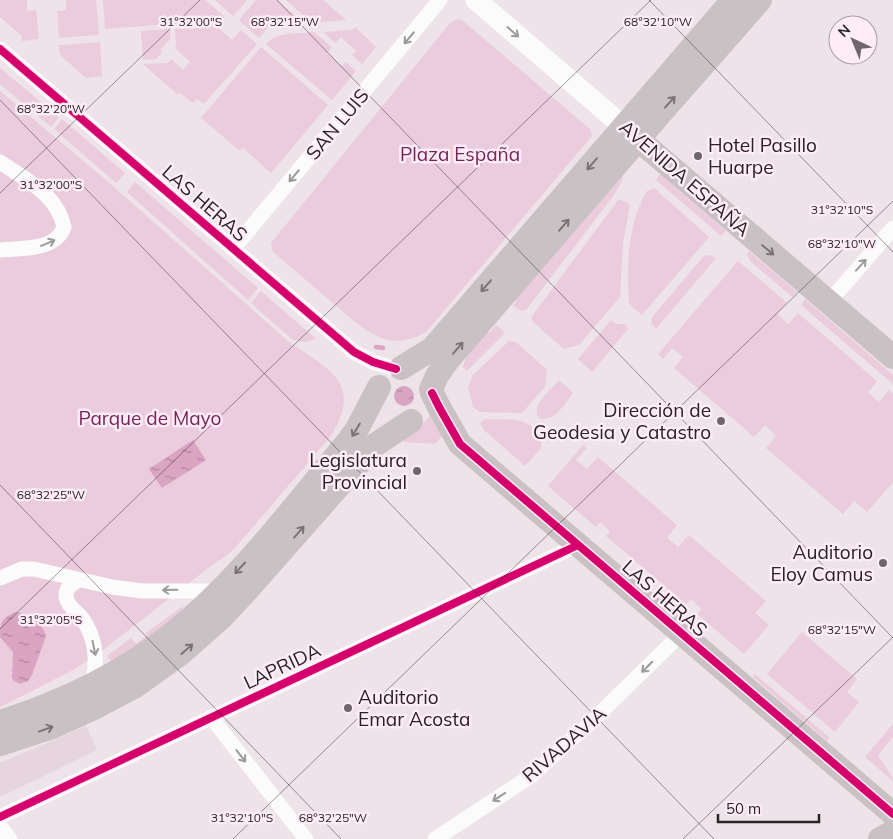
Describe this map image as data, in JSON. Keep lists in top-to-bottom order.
{
  "streets": {
    "main road": ["AVENIDA ESPAÑA", "LAS HERAS"],
    "street": ["SAN LUIS", "LAPRIDA", "RIVADAVIA"]
  },
  "crossings": [
    ["SAN LUIS", "LAS HERAS"],
    ["LAS HERAS", "LAPRIDA"],
    ["LAS HERAS", "RIVADAVIA"]
  ],
  "one_way": ["SAN LUIS", "AVENIDA ESPAÑA", "RIVADAVIA"],
  "parks": ["Plaza España", "Parque de Mayo"],
  "places": [
    "Hotel Pasillo Huarpe",
    "Dirección de Geodesia y Catastro",
    "Legislatura Provincial",
    "Auditorio Eloy Camus",
    "Auditorio Emar Acosta"
  ],
  "scale_bar": "50 m",
  "north": "top left",
  "coordinates": [
    "31°32'00\"S",
    "68°32'10\"W",
    "68°32'15\"W",
    "68°32'20\"W",
    "31°32'10\"S",
    "68°32'25\"W",
    "31°32'05\"S"
  ]
}
